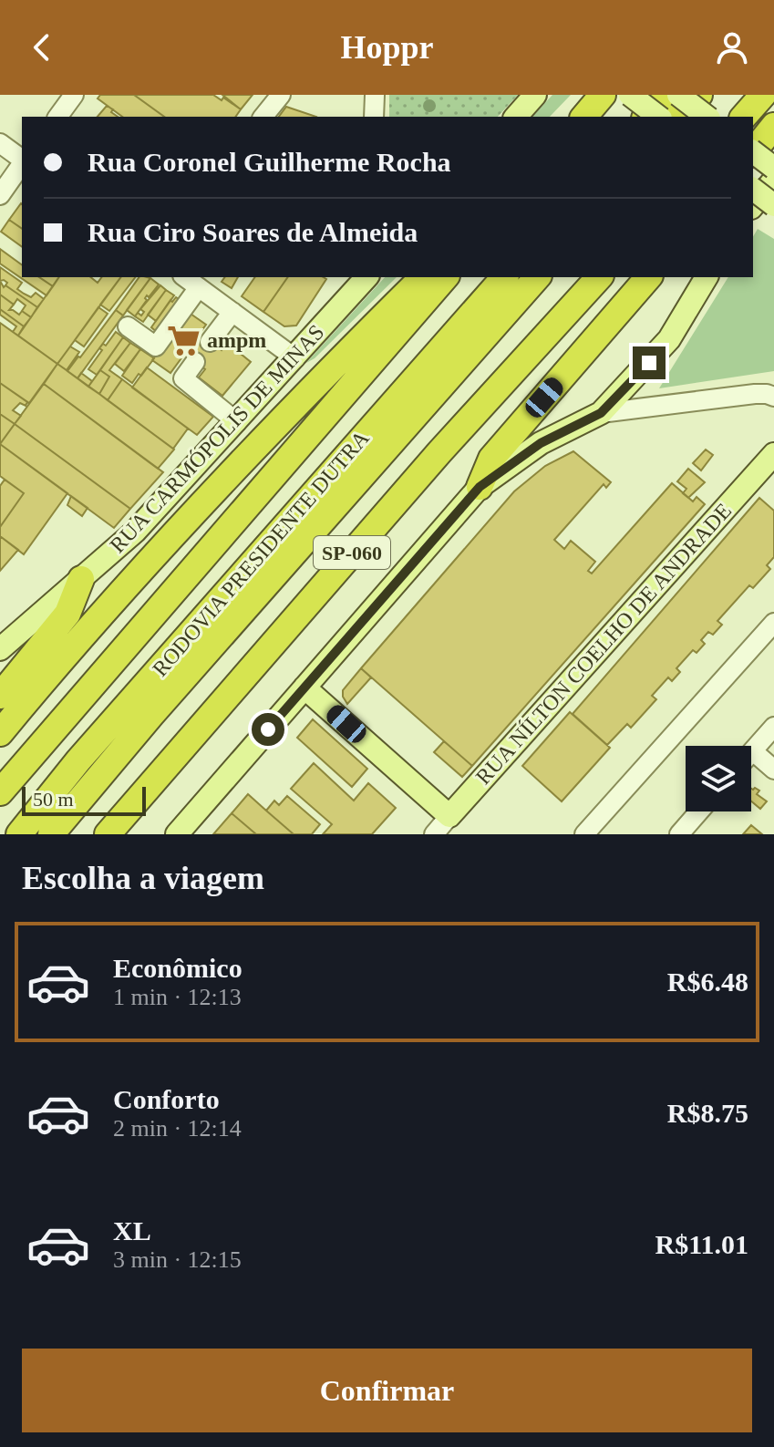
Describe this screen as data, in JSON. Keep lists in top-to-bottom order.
{
  "streets": {
    "highway": ["SP-060", "RODOVIA PRESIDENTE DUTRA"],
    "main road": ["RUA CARMÓPOLIS DE MINAS", "RUA NÍLTON COELHO DE ANDRADE"]
  },
  "places": {
    "supermarket": ["ampm"]
  },
  "scale_bar": "50 m",
  "page": {
    "header": "Hoppr",
    "banner": ["Rua Coronel Guilherme Rocha", "Rua Ciro Soares de Almeida"],
    "scale": "50 m",
    "heading": "Escolha a viagem",
    "list": [
      {
        "name": "Econômico",
        "note": "1 min · 12:13",
        "value": "R$6.48"
      },
      {
        "name": "Conforto",
        "note": "2 min · 12:14",
        "value": "R$8.75"
      },
      {
        "name": "XL",
        "note": "3 min · 12:15",
        "value": "R$11.01"
      }
    ],
    "buttons": "Confirmar"
  }
}
